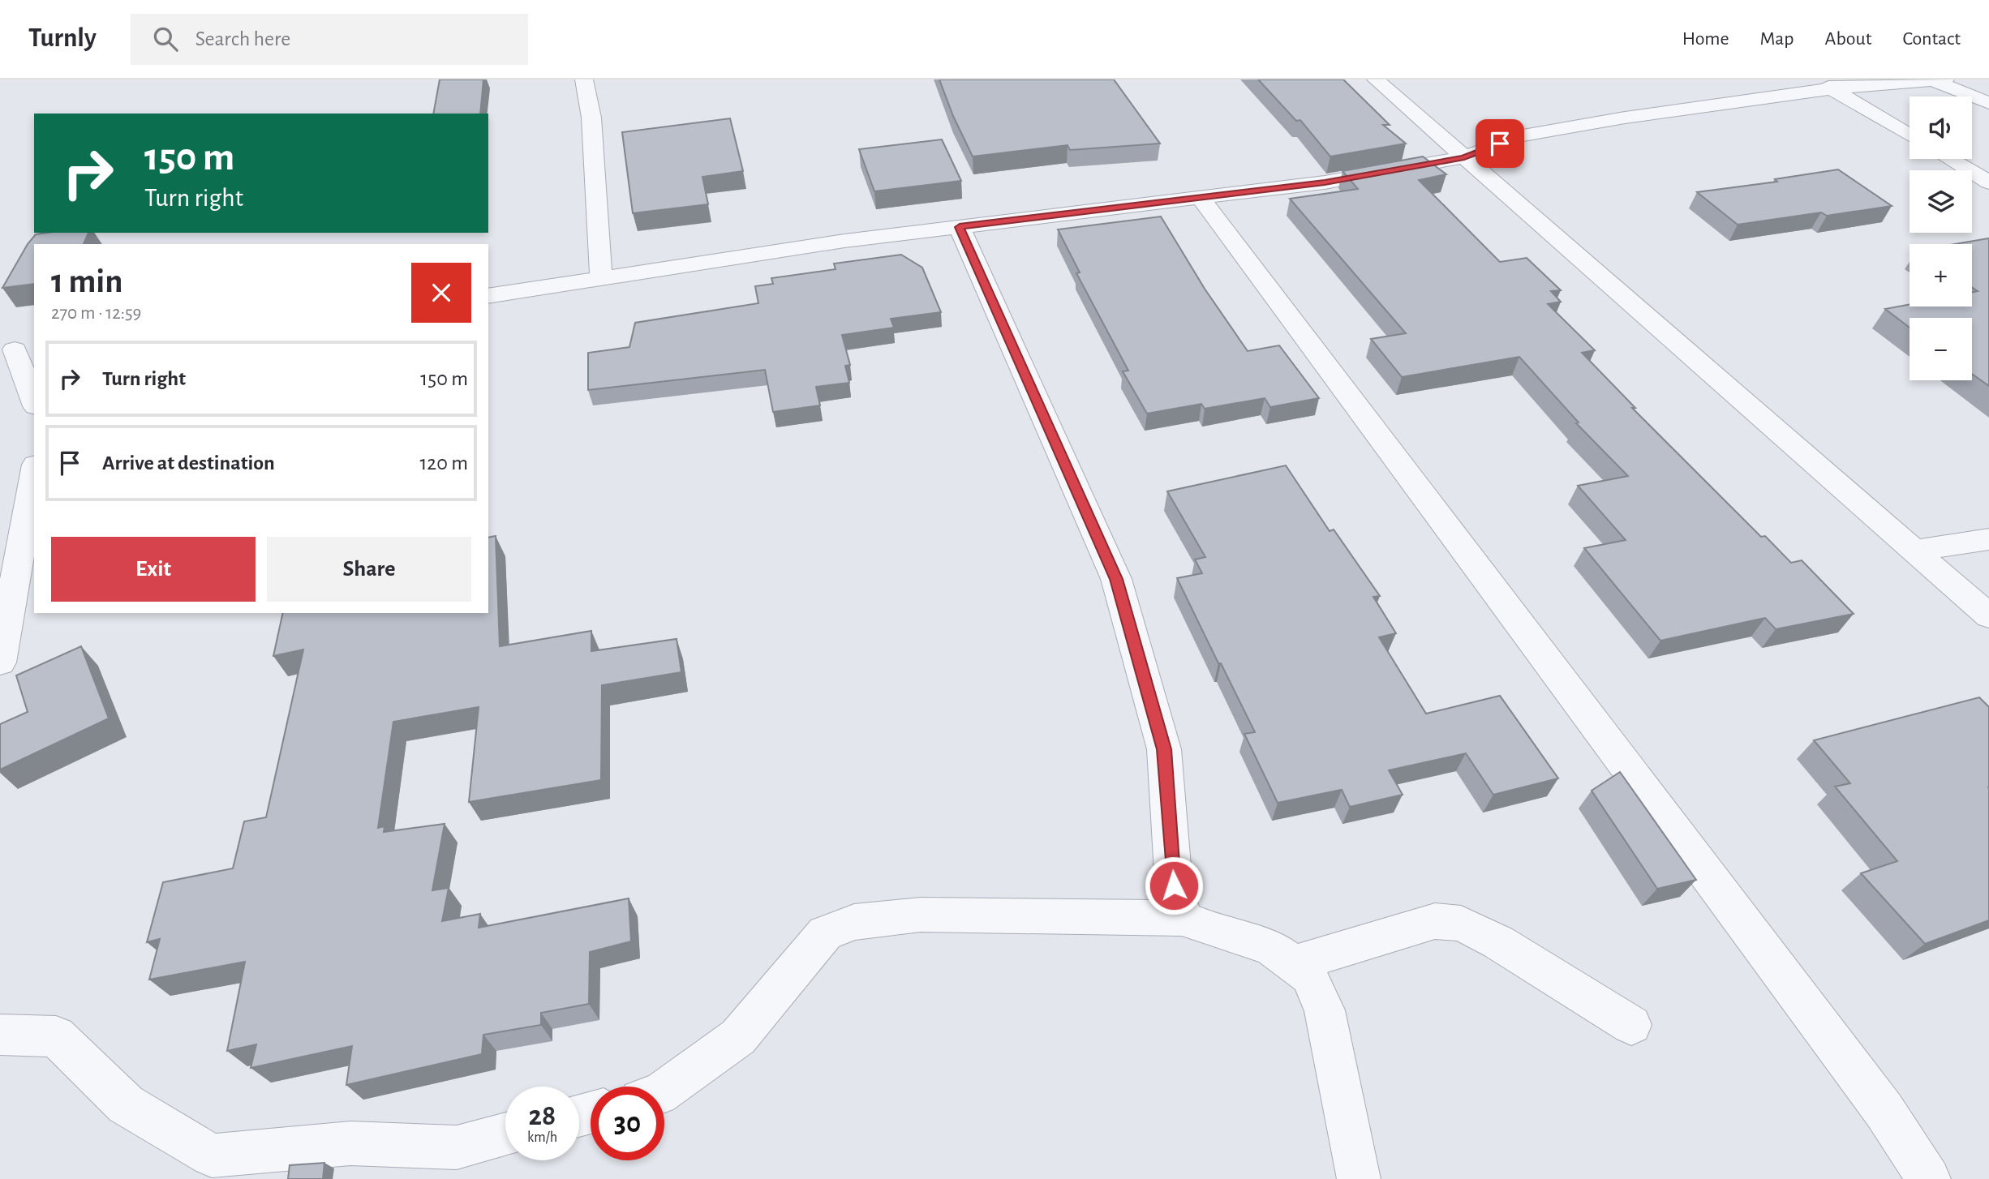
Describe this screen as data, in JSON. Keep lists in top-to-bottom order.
{
  "page": {
    "header": "Turnly",
    "search": "Search here",
    "nav": [
      "Home",
      "Map",
      "About",
      "Contact"
    ],
    "map_buttons": ["+", "−"],
    "turn": ["150 m", "Turn right"],
    "heading": ["1 min", "270 m · 12:59"],
    "list": [
      {
        "name": "Turn right",
        "value": "150 m"
      },
      {
        "name": "Arrive at destination",
        "value": "120 m"
      }
    ],
    "buttons": ["Exit", "Share"],
    "speed": "28 km/h",
    "limit": "30"
  }
}
